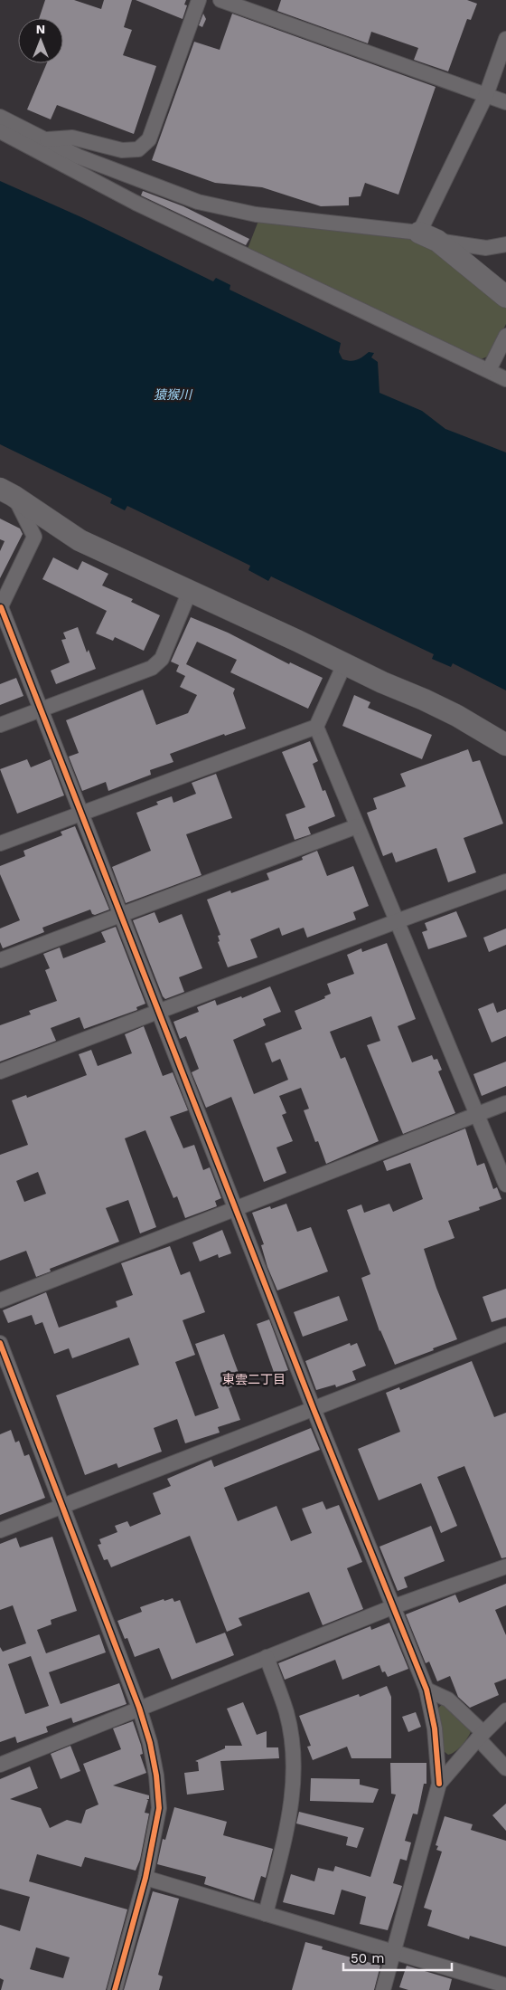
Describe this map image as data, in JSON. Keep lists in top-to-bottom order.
{
  "districts": ["東雲二丁目"],
  "water": ["猿猴川"],
  "scale_bar": "50 m",
  "north": "top"
}
